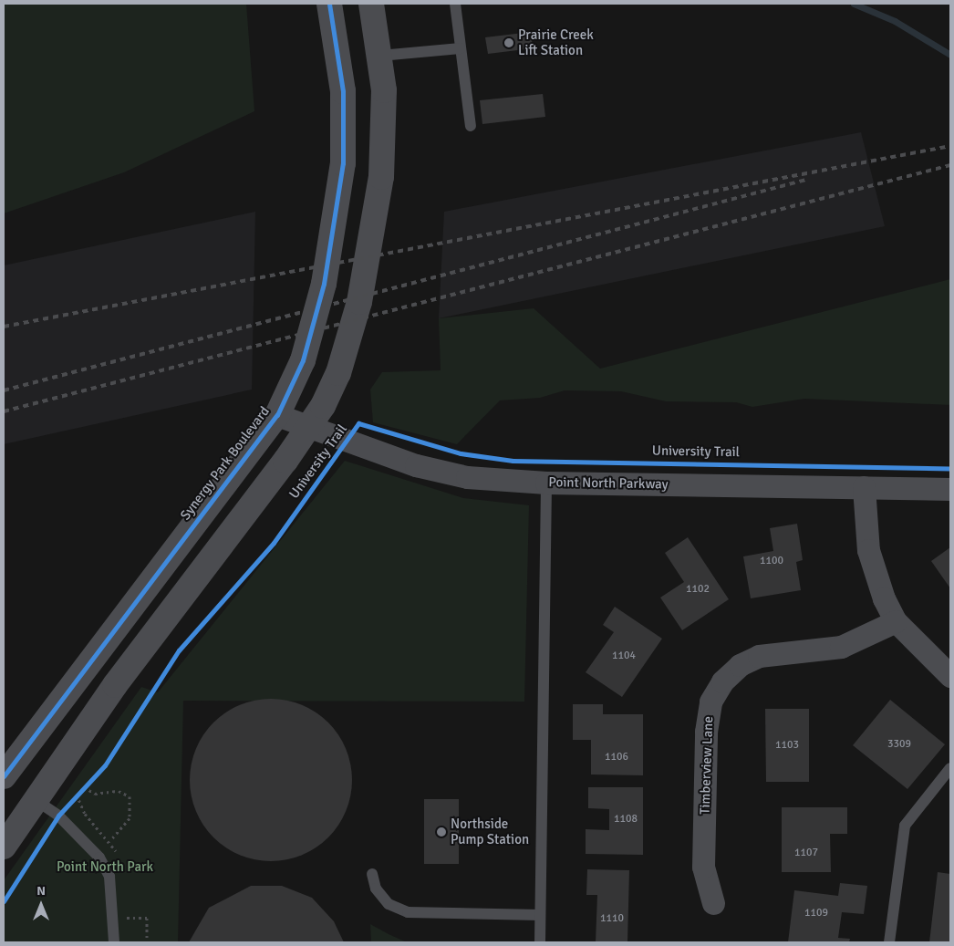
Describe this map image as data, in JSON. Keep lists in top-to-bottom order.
{
  "streets": {
    "street": ["Synergy Park Boulevard", "Point North Parkway", "Timberview Lane"],
    "cycle path": ["University Trail"]
  },
  "crossings": [
    ["Synergy Park Boulevard", "Point North Parkway"]
  ],
  "parks": ["Point North Park"],
  "places": ["Prairie Creek Lift Station", "Northside Pump Station"],
  "house_numbers": [
    "1100",
    "1102",
    "1104",
    "3309",
    "1103",
    "1106",
    "1108",
    "1107",
    "1109",
    "1110"
  ],
  "north": "top"
}
